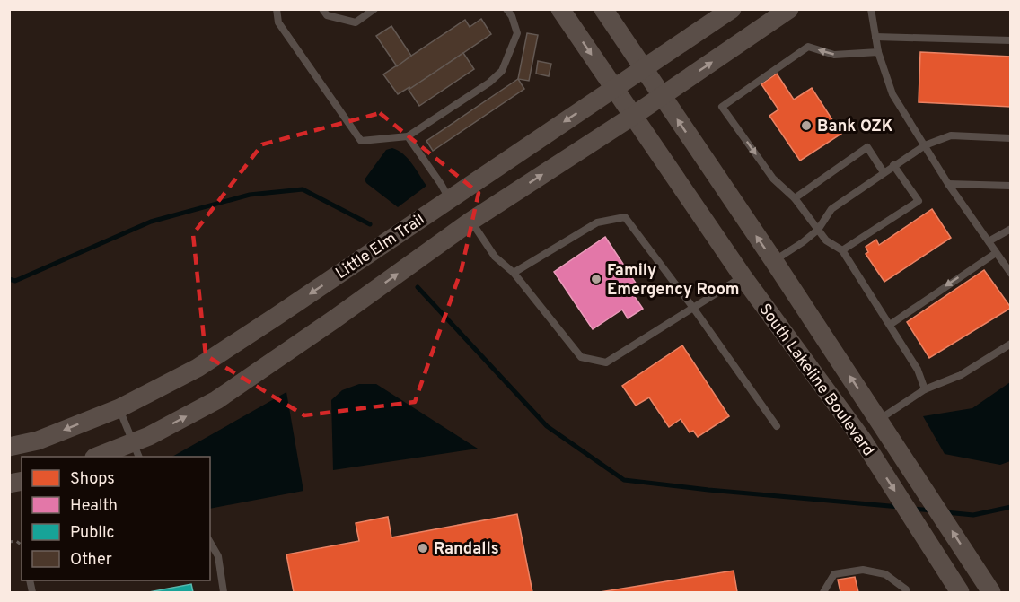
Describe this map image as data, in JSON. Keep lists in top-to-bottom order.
{
  "streets": {
    "street": ["Little Elm Trail", "South Lakeline Boulevard"]
  },
  "crossings": [
    ["Little Elm Trail", "South Lakeline Boulevard"]
  ],
  "places": ["Bank OZK", "Family Emergency Room", "Randalls"],
  "legend": [
    "Shops",
    "Health",
    "Public",
    "Other"
  ]
}
